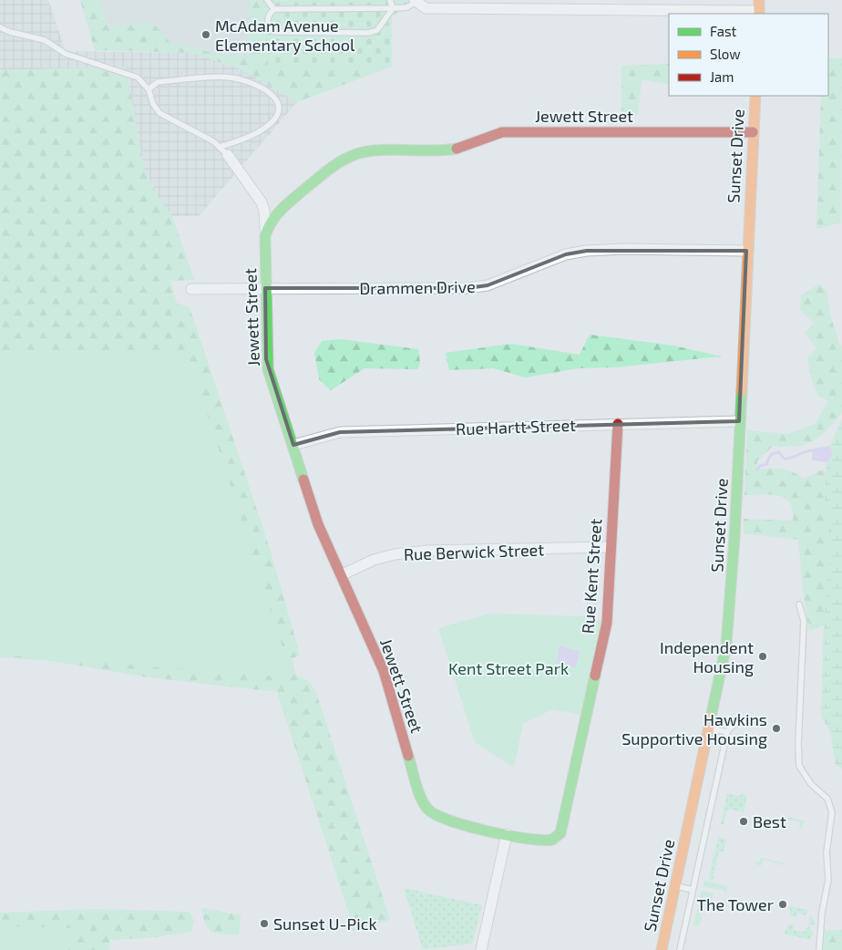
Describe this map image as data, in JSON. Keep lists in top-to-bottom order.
{
  "streets": {
    "street": [
      "Jewett Street",
      "Sunset Drive",
      "Drammen Drive",
      "Rue Hartt Street",
      "Rue Berwick Street",
      "Rue Kent Street"
    ]
  },
  "crossings": [
    ["Jewett Street", "Sunset Drive"],
    ["Jewett Street", "Drammen Drive"],
    ["Jewett Street", "Rue Hartt Street"],
    ["Jewett Street", "Rue Berwick Street"],
    ["Jewett Street", "Rue Kent Street"],
    ["Sunset Drive", "Drammen Drive"],
    ["Sunset Drive", "Rue Hartt Street"],
    ["Rue Hartt Street", "Rue Kent Street"],
    ["Rue Berwick Street", "Rue Kent Street"]
  ],
  "parks": ["Kent Street Park"],
  "places": [
    "McAdam Avenue Elementary School",
    "Independent Housing",
    "Hawkins Supportive Housing",
    "Best",
    "The Tower",
    "Sunset U-Pick"
  ],
  "legend": ["Fast", "Slow", "Jam"]
}
